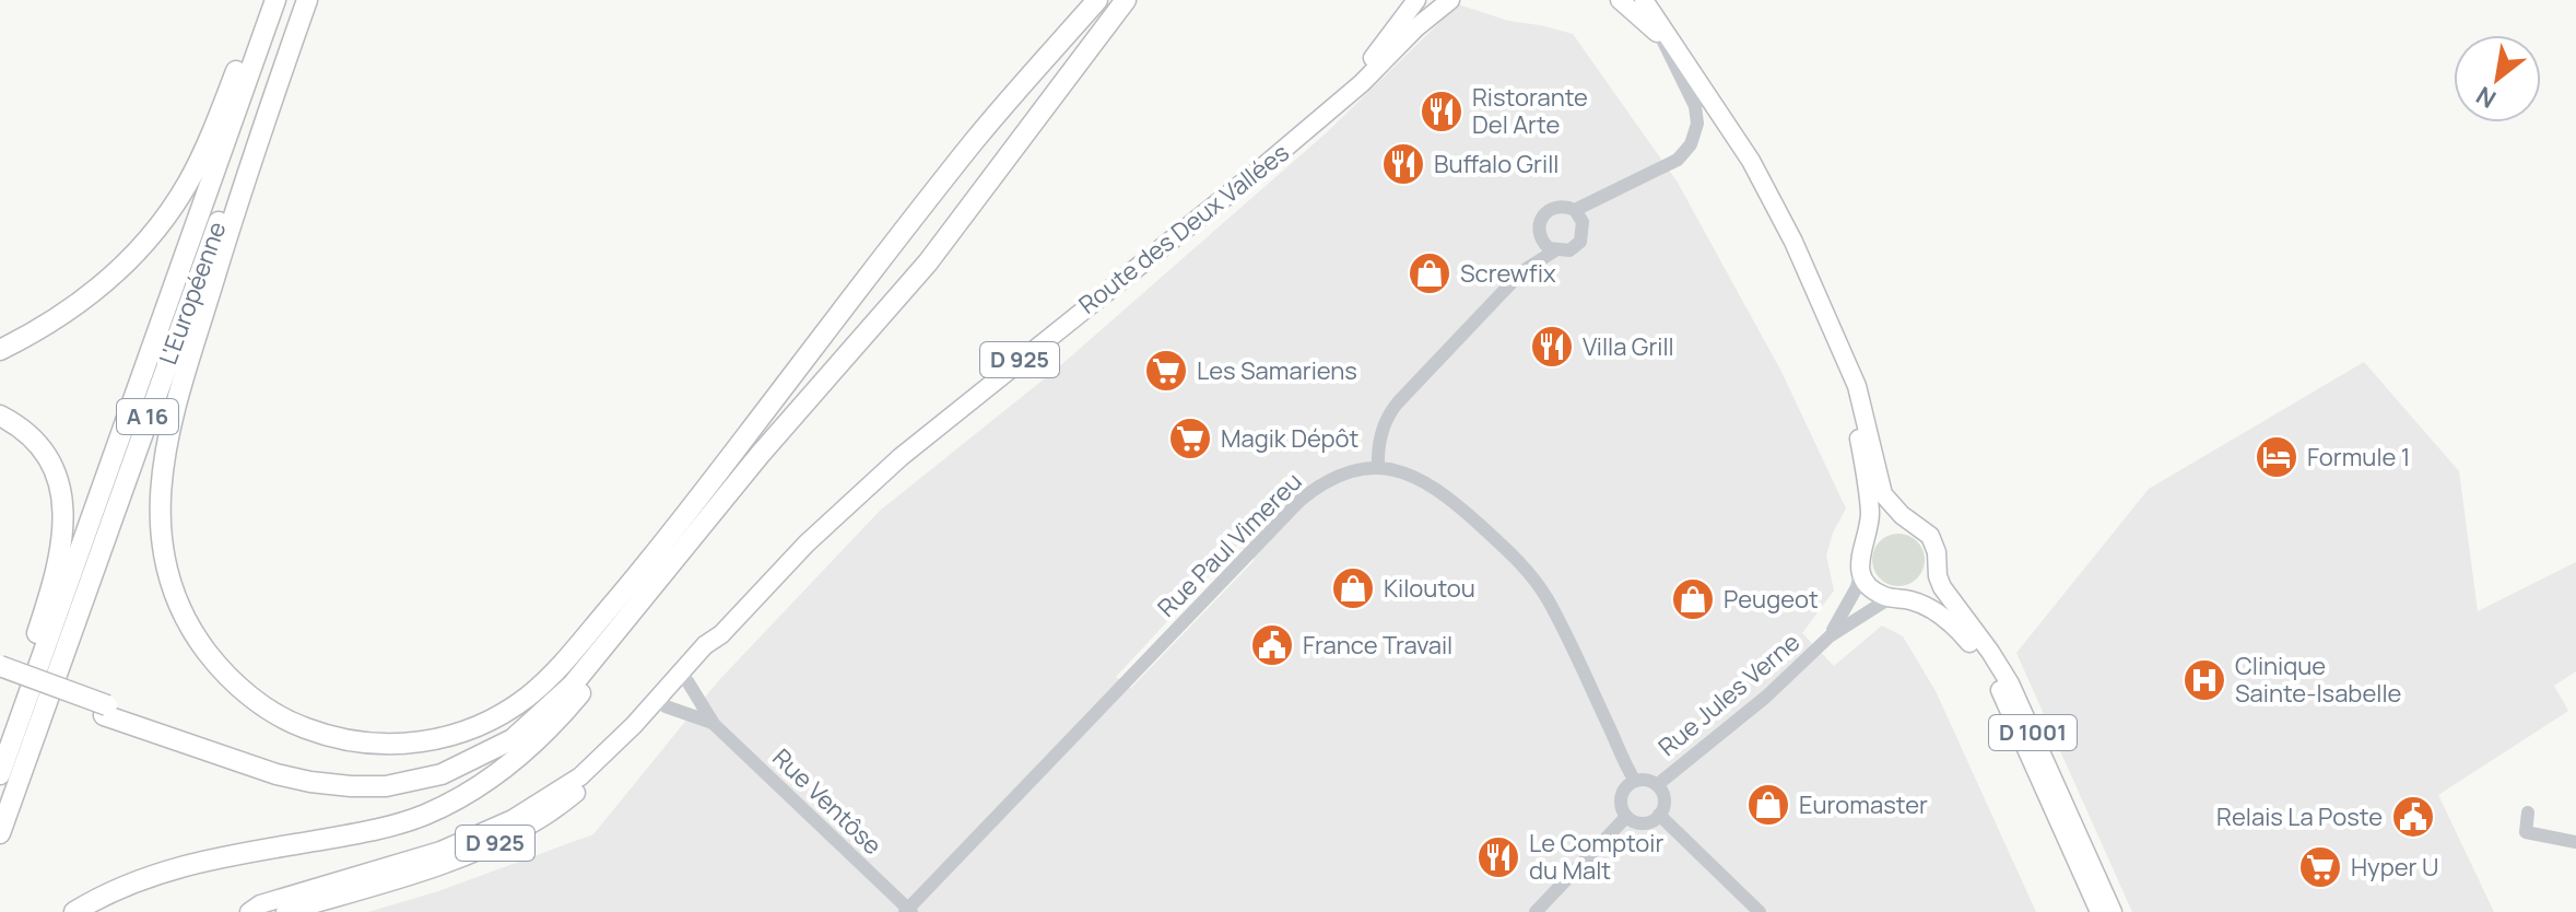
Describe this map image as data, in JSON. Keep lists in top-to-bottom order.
{
  "streets": {
    "highway": ["L'Européenne", "A 16"],
    "main road": ["Route des Deux Vallées", "D 925", "D 1001"],
    "street": ["Rue Paul Vimereu", "Rue Jules Verne", "Rue Ventôse"]
  },
  "crossings": [
    ["Route des Deux Vallées", "Rue Ventôse"],
    ["Rue Paul Vimereu", "Rue Jules Verne"],
    ["Rue Paul Vimereu", "Rue Ventôse"],
    ["Rue Jules Verne", "D 1001"]
  ],
  "places": {
    "restaurant": [
      "Ristorante Del Arte",
      "Buffalo Grill",
      "Villa Grill",
      "Le Comptoir du Malt"
    ],
    "shop": [
      "Screwfix",
      "Kiloutou",
      "Peugeot",
      "Euromaster"
    ],
    "supermarket": ["Les Samariens", "Magik Dépôt", "Hyper U"],
    "hotel": ["Formule 1"],
    "public building": ["France Travail", "Relais La Poste"],
    "hospital": ["Clinique Sainte-Isabelle"]
  },
  "north": "bottom left"
}
